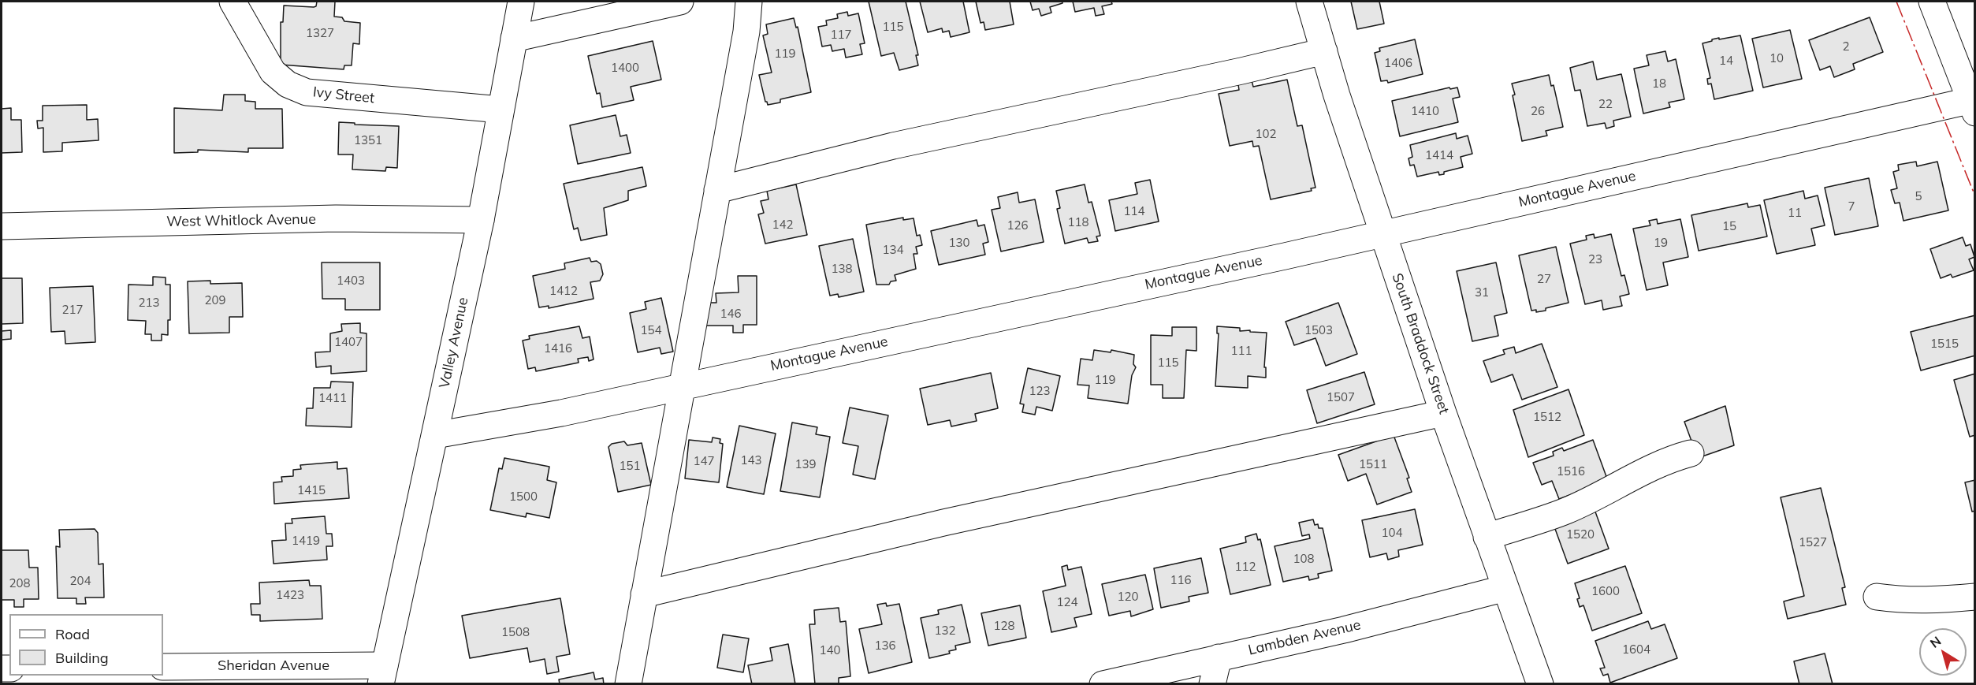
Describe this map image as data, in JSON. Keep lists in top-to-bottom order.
{
  "streets": {
    "street": [
      "Ivy Street",
      "Montague Avenue",
      "West Whitlock Avenue",
      "Valley Avenue",
      "South Braddock Street",
      "Lambden Avenue",
      "Sheridan Avenue"
    ]
  },
  "crossings": [
    ["Ivy Street", "Valley Avenue"],
    ["Montague Avenue", "Valley Avenue"],
    ["Montague Avenue", "South Braddock Street"],
    ["West Whitlock Avenue", "Valley Avenue"],
    ["Valley Avenue", "Sheridan Avenue"],
    ["South Braddock Street", "Lambden Avenue"]
  ],
  "house_numbers": [
    "115",
    "1327",
    "117",
    "2",
    "119",
    "10",
    "14",
    "1406",
    "1400",
    "18",
    "22",
    "1410",
    "26",
    "102",
    "1351",
    "1414",
    "5",
    "7",
    "114",
    "11",
    "118",
    "142",
    "126",
    "15",
    "130",
    "19",
    "134",
    "23",
    "138",
    "27",
    "1403",
    "1412",
    "31",
    "209",
    "213",
    "217",
    "146",
    "154",
    "1503",
    "1407",
    "1515",
    "1416",
    "111",
    "115",
    "119",
    "123",
    "1507",
    "1411",
    "1512",
    "143",
    "147",
    "139",
    "1511",
    "151",
    "1516",
    "1415",
    "1500",
    "104",
    "1520",
    "1419",
    "1527",
    "108",
    "112",
    "116",
    "204",
    "208",
    "1600",
    "1423",
    "120",
    "124",
    "128",
    "132",
    "1508",
    "136",
    "1604",
    "140"
  ],
  "legend": ["Road", "Building"],
  "north": "top left"
}
